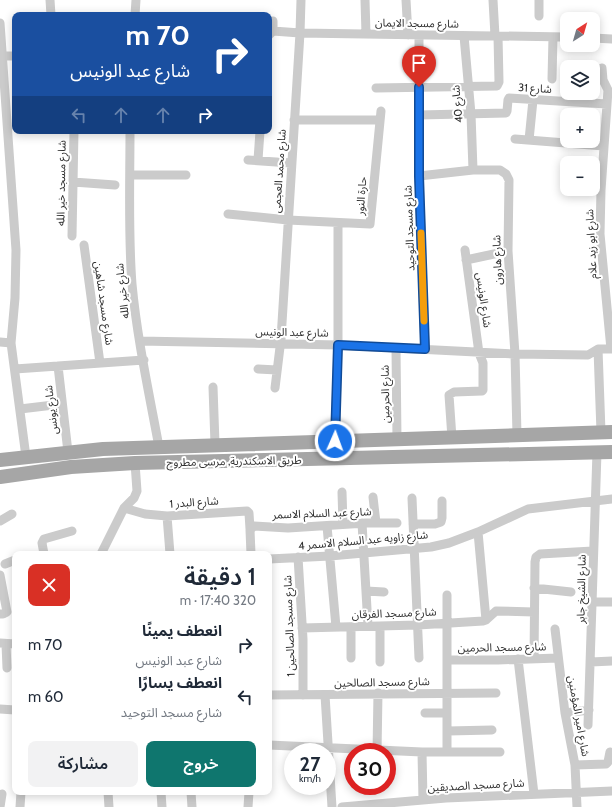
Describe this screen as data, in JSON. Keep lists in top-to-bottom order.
{
  "streets": {
    "main road": ["طريق الاسكندرية, مرسى مطروح"],
    "street": [
      "شارع مسجد الايمان",
      "شارع 31",
      "شارع 40",
      "شارع محمد العجمى",
      "شارع مسجد خير الله",
      "حارة النور",
      "شارع مسجد التوحيد",
      "شارع ابو زيد علام",
      "شارع هارون",
      "شارع خير الله",
      "شارع الونيس",
      "شارع مسجد شاهين",
      "شارع عبد الونيس",
      "شارع الحرمين",
      "شارع يونس",
      "شارع البدر 1",
      "شارع عبد السلام الاسمر",
      "شارع زاويه عبد السلام الاسمر 4",
      "شارع الشيخ جابر",
      "شارع مسجد الفرقان",
      "شارع مسجد الصالحين 1",
      "شارع مسجد الحرمين",
      "شارع مسجد الصالحين",
      "شارع امير المؤمنين",
      "شارع مسجد الصديقين"
    ]
  },
  "crossings": [
    ["شارع مسجد الايمان", "شارع 40"],
    ["شارع مسجد الايمان", "شارع محمد العجمى"],
    ["شارع مسجد الايمان", "شارع مسجد التوحيد"],
    ["شارع 31", "شارع 40"],
    ["شارع 31", "شارع ابو زيد علام"],
    ["شارع 40", "شارع هارون"],
    ["شارع محمد العجمى", "حارة النور"],
    ["شارع محمد العجمى", "شارع عبد الونيس"],
    ["شارع مسجد التوحيد", "شارع هارون"],
    ["شارع مسجد التوحيد", "شارع عبد الونيس"],
    ["شارع ابو زيد علام", "شارع عبد الونيس"],
    ["شارع هارون", "شارع الونيس"],
    ["شارع هارون", "شارع عبد الونيس"],
    ["شارع هارون", "طريق الاسكندرية, مرسى مطروح"],
    ["شارع خير الله", "شارع عبد الونيس"],
    ["شارع خير الله", "طريق الاسكندرية, مرسى مطروح"],
    ["شارع الونيس", "شارع عبد الونيس"],
    ["شارع الونيس", "طريق الاسكندرية, مرسى مطروح"],
    ["شارع عبد الونيس", "شارع الحرمين"],
    ["شارع الحرمين", "طريق الاسكندرية, مرسى مطروح"],
    ["شارع يونس", "طريق الاسكندرية, مرسى مطروح"],
    ["طريق الاسكندرية, مرسى مطروح", "شارع الشيخ جابر"],
    ["شارع البدر 1", "شارع عبد السلام الاسمر"],
    ["شارع زاويه عبد السلام الاسمر 4", "شارع الشيخ جابر"],
    ["شارع زاويه عبد السلام الاسمر 4", "شارع مسجد الصالحين 1"],
    ["شارع مسجد الفرقان", "شارع مسجد الصالحين 1"],
    ["شارع مسجد الصالحين 1", "شارع مسجد الصالحين"],
    ["شارع مسجد الحرمين", "شارع امير المؤمنين"],
    ["شارع امير المؤمنين", "شارع مسجد الصديقين"]
  ],
  "north": "top right",
  "page": {
    "map_buttons": ["+", "−"],
    "turn": ["70 m", "شارع عبد الونيس"],
    "heading": ["1 دقيقة", "320 m · 17:40"],
    "list": [
      {
        "name": "انعطف يمينًا",
        "note": "شارع عبد الونيس",
        "value": "70 m"
      },
      {
        "name": "انعطف يسارًا",
        "note": "شارع مسجد التوحيد",
        "value": "60 m"
      }
    ],
    "buttons": ["خروج", "مشاركة"],
    "speed": "27 km/h",
    "limit": "30"
  }
}
